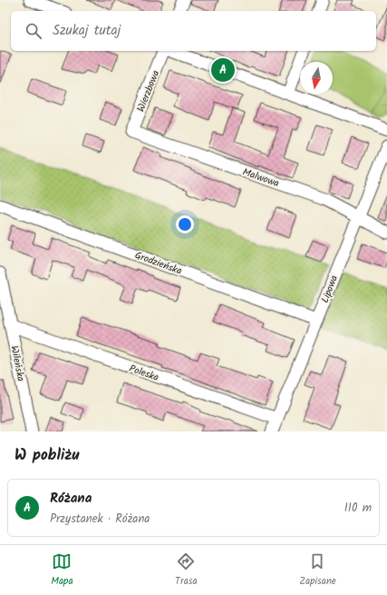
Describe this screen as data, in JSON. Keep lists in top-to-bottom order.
{
  "streets": {
    "street": [
      "Wierzbowa",
      "Malwowa",
      "Grodzieńska",
      "Lipowa",
      "Wileńska",
      "Poleska"
    ]
  },
  "crossings": [
    ["Wierzbowa", "Malwowa"],
    ["Malwowa", "Lipowa"],
    ["Grodzieńska", "Lipowa"],
    ["Lipowa", "Poleska"],
    ["Wileńska", "Poleska"]
  ],
  "north": "bottom",
  "page": {
    "search": "Szukaj tutaj",
    "pins": "A",
    "heading": "W pobliżu",
    "list": [
      {
        "mark": "A",
        "name": "Różana",
        "note": "Przystanek · Różana",
        "value": "110 m"
      }
    ],
    "nav": ["Mapa", "Trasa", "Zapisane"]
  }
}
